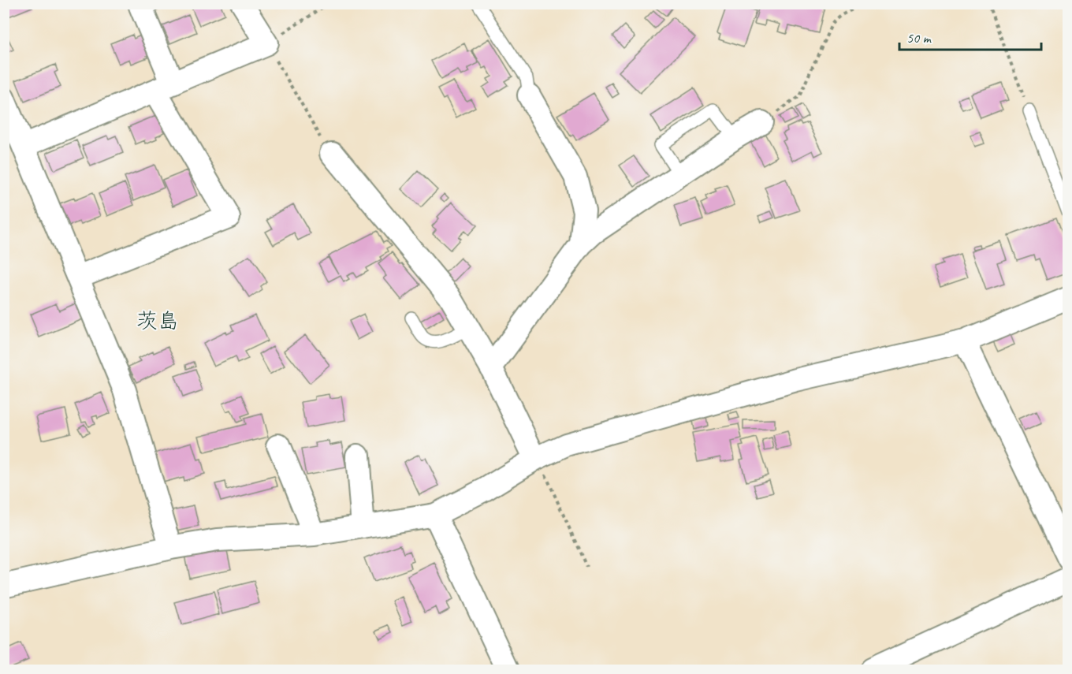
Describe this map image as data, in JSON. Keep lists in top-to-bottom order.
{
  "districts": ["茨島"],
  "scale_bar": "50 m"
}
